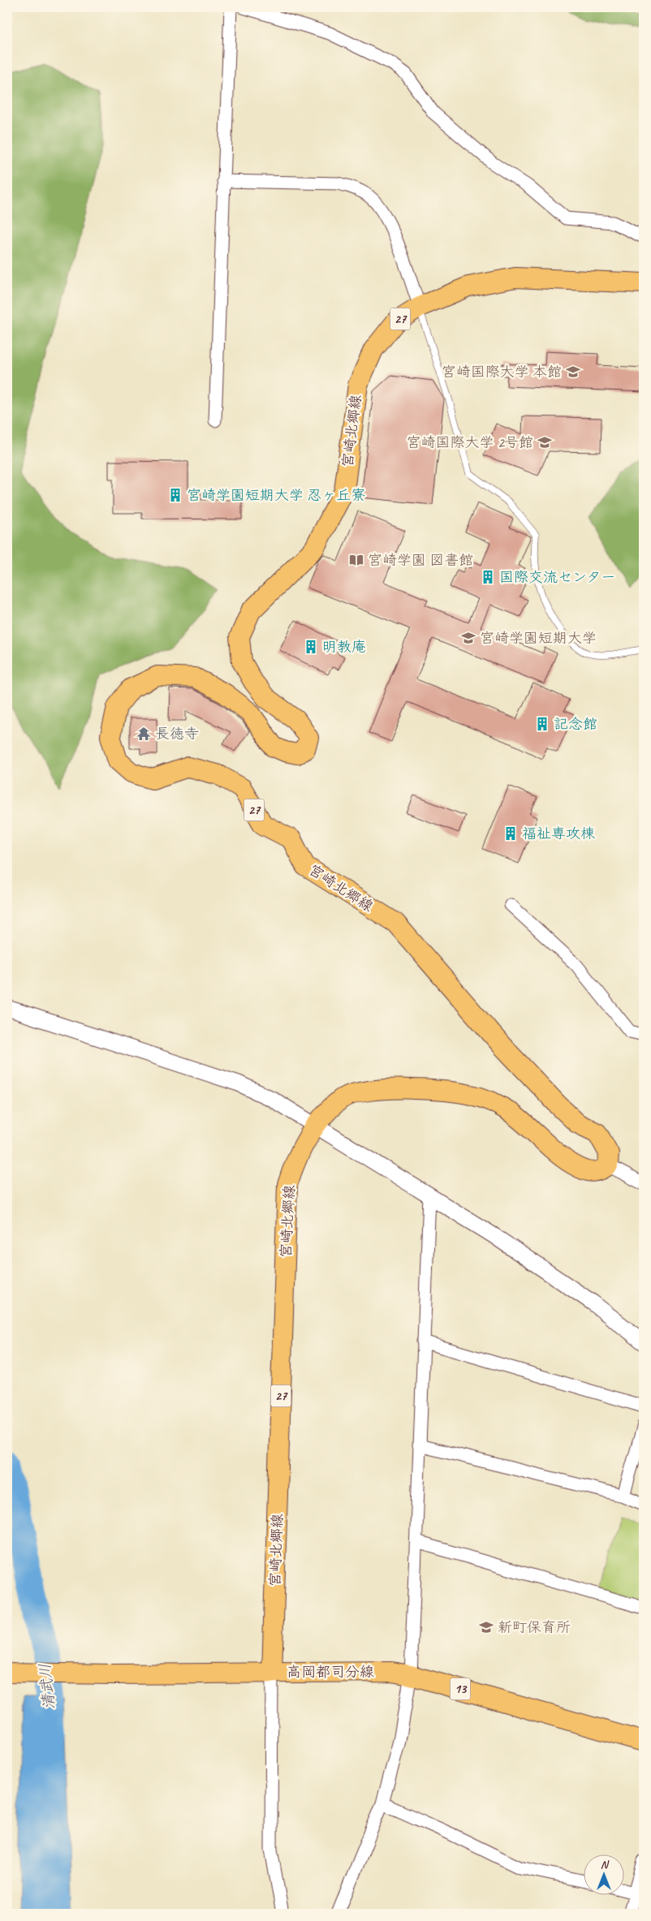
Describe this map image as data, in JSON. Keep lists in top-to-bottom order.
{
  "streets": {
    "main road": [
      "27",
      "宮崎北郷線",
      "高岡都司分線",
      "13"
    ]
  },
  "crossings": [
    ["宮崎北郷線", "高岡都司分線"]
  ],
  "water": ["清武川"],
  "places": {
    "school or university": [
      "宮崎国際大学 本館",
      "宮崎国際大学 2号館",
      "宮崎学園短期大学",
      "新町保育所"
    ],
    "building": [
      "宮崎学園短期大学 忍ヶ丘寮",
      "国際交流センター",
      "明教庵",
      "記念館",
      "福祉専攻棟"
    ],
    "library": ["宮崎学園 図書館"],
    "temple": ["長徳寺"]
  },
  "north": "top"
}
